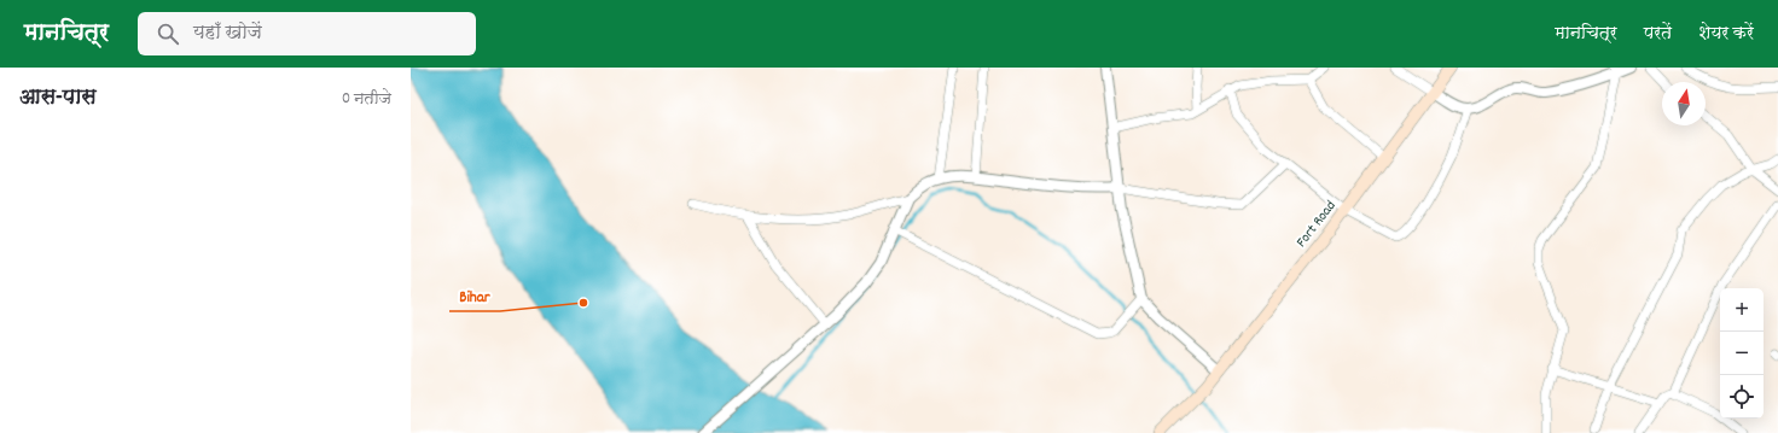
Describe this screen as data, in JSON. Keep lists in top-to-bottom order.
{
  "streets": {
    "main road": ["Fort Road"]
  },
  "places": ["Bihar"],
  "north": "top",
  "page": {
    "header": "मानचित्र",
    "search": "यहाँ खोजें",
    "nav": ["मानचित्र", "परतें", "शेयर करें"],
    "heading": ["आस-पास", "0 नतीजे"],
    "map_buttons": ["+", "−"]
  }
}
